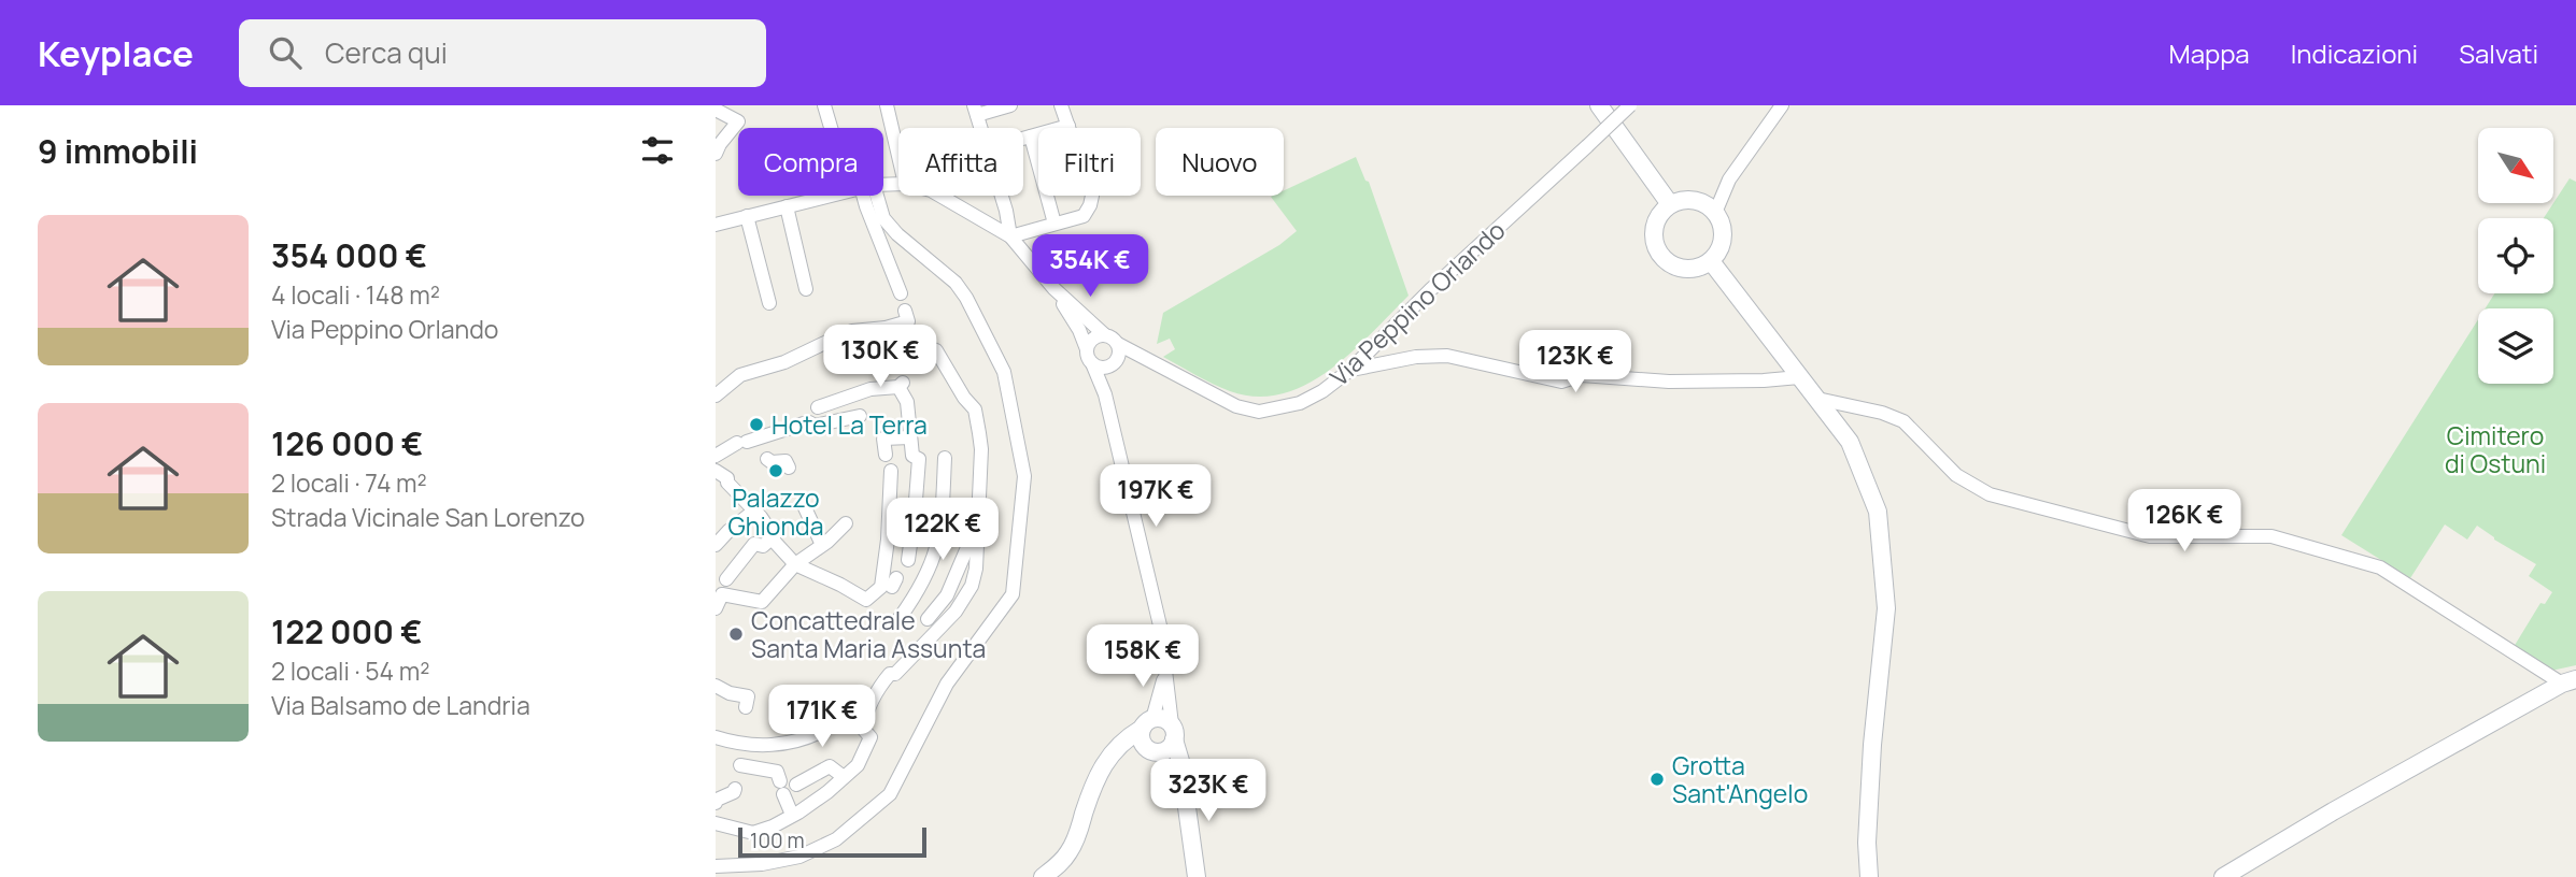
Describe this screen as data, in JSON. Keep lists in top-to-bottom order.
{
  "streets": {
    "street": ["Via Peppino Orlando"]
  },
  "parks": ["Cimitero di Ostuni"],
  "places": [
    "Hotel La Terra",
    "Palazzo Ghionda",
    "Concattedrale Santa Maria Assunta",
    "Grotta Sant'Angelo"
  ],
  "scale_bar": "100 m",
  "north": "bottom right",
  "page": {
    "header": "Keyplace",
    "search": "Cerca qui",
    "nav": ["Mappa", "Indicazioni", "Salvati"],
    "heading": "9 immobili",
    "chip": [
      "Compra",
      "Affitta",
      "Filtri",
      "Nuovo"
    ],
    "list": [
      {
        "name": "354 000 €",
        "note": "4 locali · 148 m² · Via Peppino Orlando"
      },
      {
        "name": "126 000 €",
        "note": "2 locali · 74 m² · Strada Vicinale San Lorenzo"
      },
      {
        "name": "122 000 €",
        "note": "2 locali · 54 m² · Via Balsamo de Landria"
      }
    ],
    "price": [
      "354K €",
      "130K €",
      "123K €",
      "197K €",
      "126K €",
      "122K €",
      "158K €",
      "171K €",
      "323K €"
    ],
    "scale": "100 m"
  }
}
